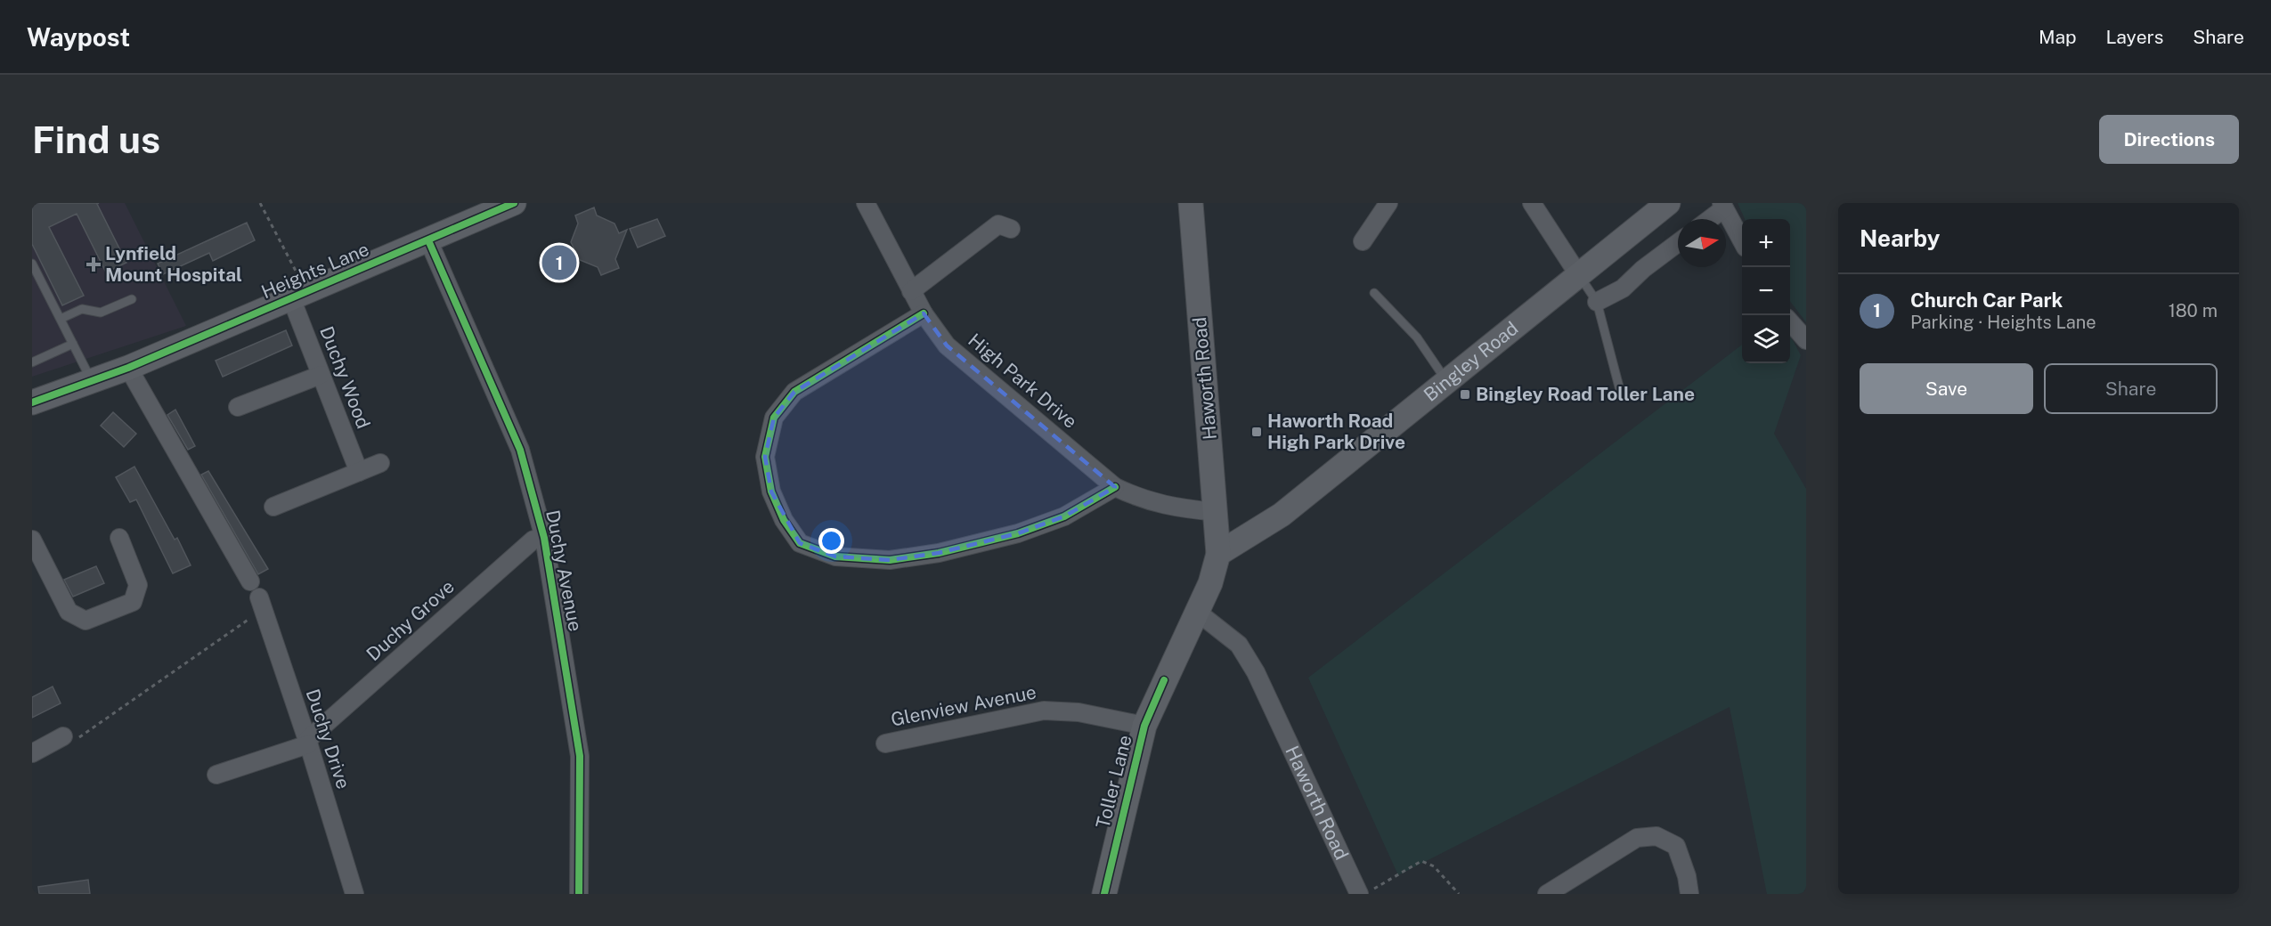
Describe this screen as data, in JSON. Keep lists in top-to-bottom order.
{
  "streets": {
    "main road": [
      "Heights Lane",
      "Bingley Road",
      "Haworth Road",
      "Toller Lane"
    ],
    "street": [
      "Duchy Wood",
      "High Park Drive",
      "Duchy Avenue",
      "Duchy Grove",
      "Glenview Avenue",
      "Duchy Drive"
    ]
  },
  "crossings": [
    ["Heights Lane", "Duchy Wood"],
    ["Heights Lane", "Duchy Avenue"],
    ["Bingley Road", "Haworth Road"],
    ["Bingley Road", "Toller Lane"],
    ["Haworth Road", "High Park Drive"],
    ["Haworth Road", "Toller Lane"],
    ["Duchy Avenue", "Duchy Grove"],
    ["Duchy Grove", "Duchy Drive"],
    ["Glenview Avenue", "Toller Lane"]
  ],
  "places": {
    "health": ["Lynfield Mount Hospital"],
    "transit": ["Bingley Road Toller Lane", "Haworth Road High Park Drive"]
  },
  "north": "right",
  "page": {
    "header": "Waypost",
    "nav": ["Map", "Layers", "Share"],
    "buttons": [
      "Directions",
      ["Save", "Share"]
    ],
    "title": "Find us",
    "heading": "Nearby",
    "map_buttons": ["+", "−"],
    "pins": "1",
    "list": [
      {
        "mark": "1",
        "name": "Church Car Park",
        "note": "Parking · Heights Lane",
        "value": "180 m"
      }
    ]
  }
}
